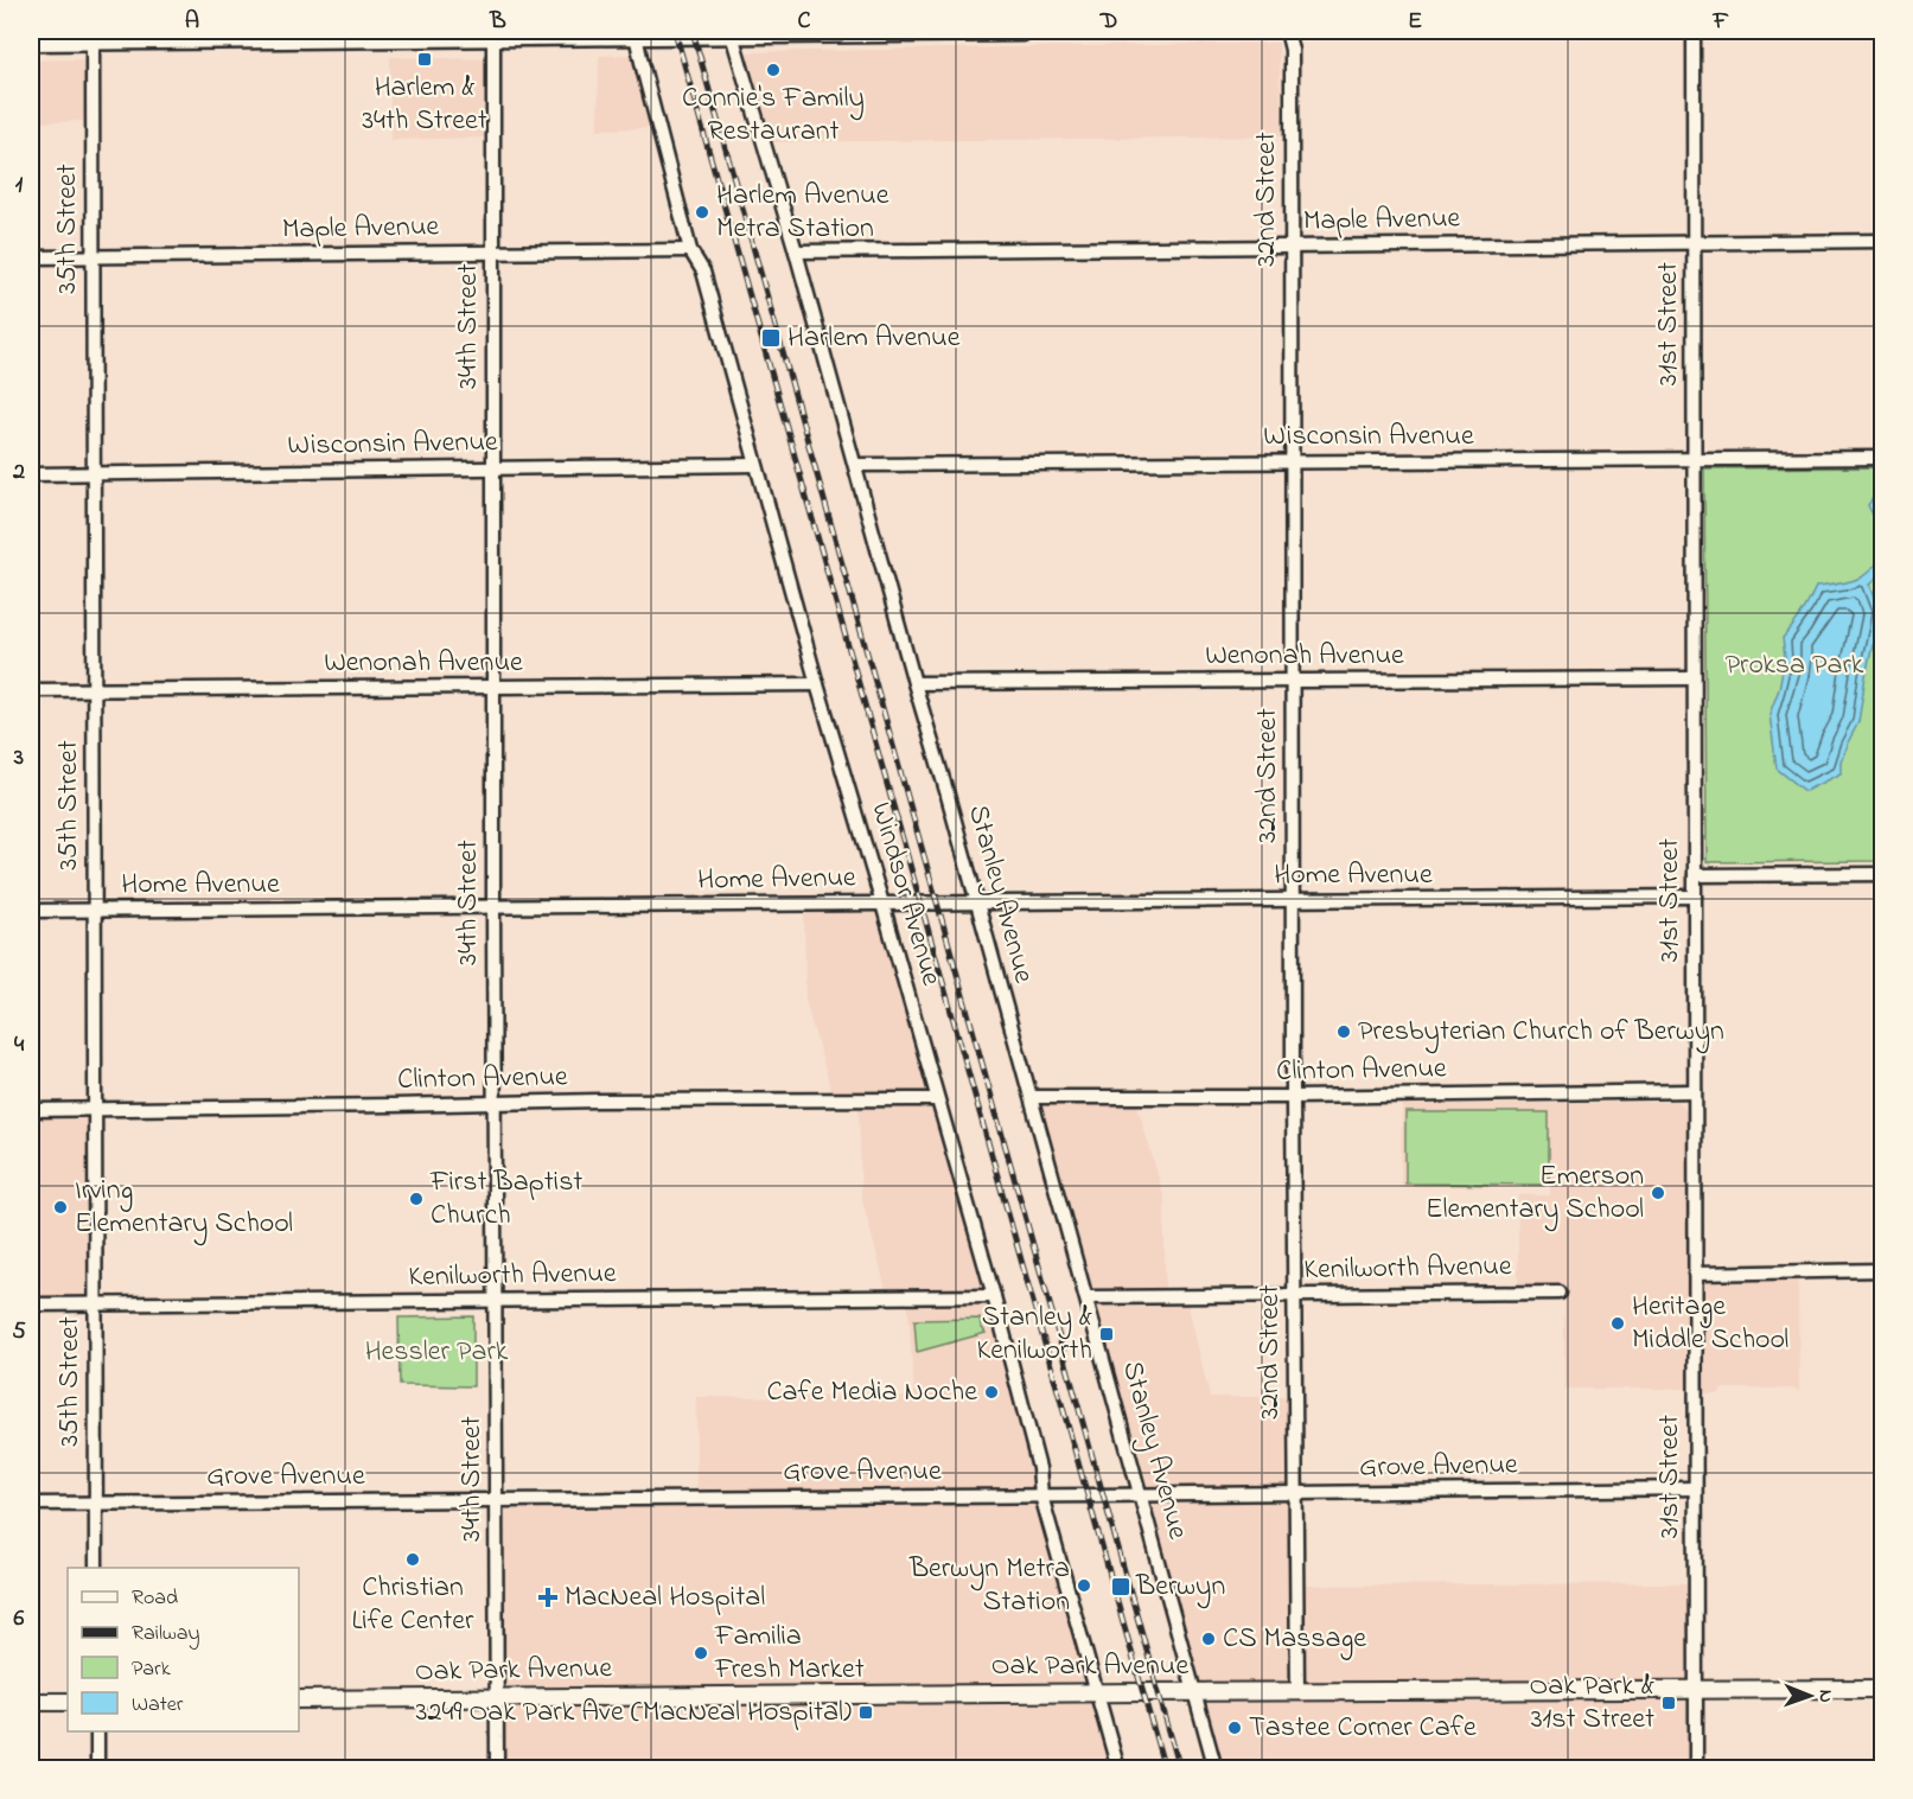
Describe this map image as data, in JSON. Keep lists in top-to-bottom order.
{
  "streets": {
    "street": [
      "32nd Street",
      "Maple Avenue",
      "35th Street",
      "31st Street",
      "34th Street",
      "Wisconsin Avenue",
      "Wenonah Avenue",
      "Home Avenue",
      "Windsor Avenue",
      "Stanley Avenue",
      "Clinton Avenue",
      "Kenilworth Avenue",
      "Grove Avenue",
      "Oak Park Avenue"
    ]
  },
  "crossings": [
    ["32nd Street", "Maple Avenue"],
    ["32nd Street", "Wisconsin Avenue"],
    ["32nd Street", "Wenonah Avenue"],
    ["32nd Street", "Home Avenue"],
    ["32nd Street", "Clinton Avenue"],
    ["32nd Street", "Kenilworth Avenue"],
    ["32nd Street", "Grove Avenue"],
    ["32nd Street", "Oak Park Avenue"],
    ["Maple Avenue", "35th Street"],
    ["Maple Avenue", "31st Street"],
    ["Maple Avenue", "34th Street"],
    ["Maple Avenue", "Windsor Avenue"],
    ["Maple Avenue", "Stanley Avenue"],
    ["35th Street", "Wisconsin Avenue"],
    ["35th Street", "Wenonah Avenue"],
    ["35th Street", "Home Avenue"],
    ["35th Street", "Clinton Avenue"],
    ["35th Street", "Kenilworth Avenue"],
    ["35th Street", "Grove Avenue"],
    ["31st Street", "Wisconsin Avenue"],
    ["31st Street", "Wenonah Avenue"],
    ["31st Street", "Home Avenue"],
    ["31st Street", "Clinton Avenue"],
    ["31st Street", "Grove Avenue"],
    ["31st Street", "Oak Park Avenue"],
    ["34th Street", "Wisconsin Avenue"],
    ["34th Street", "Wenonah Avenue"],
    ["34th Street", "Home Avenue"],
    ["34th Street", "Clinton Avenue"],
    ["34th Street", "Kenilworth Avenue"],
    ["34th Street", "Grove Avenue"],
    ["34th Street", "Oak Park Avenue"],
    ["Wisconsin Avenue", "Windsor Avenue"],
    ["Wisconsin Avenue", "Stanley Avenue"],
    ["Wenonah Avenue", "Windsor Avenue"],
    ["Wenonah Avenue", "Stanley Avenue"],
    ["Home Avenue", "Windsor Avenue"],
    ["Home Avenue", "Stanley Avenue"],
    ["Windsor Avenue", "Clinton Avenue"],
    ["Windsor Avenue", "Kenilworth Avenue"],
    ["Windsor Avenue", "Grove Avenue"],
    ["Windsor Avenue", "Oak Park Avenue"],
    ["Stanley Avenue", "Clinton Avenue"],
    ["Stanley Avenue", "Kenilworth Avenue"],
    ["Stanley Avenue", "Grove Avenue"],
    ["Stanley Avenue", "Oak Park Avenue"]
  ],
  "parks": ["Proksa Park", "Hessler Park"],
  "places": {
    "transit": [
      "Harlem & 34th Street",
      "Harlem Avenue",
      "Stanley & Kenilworth",
      "Berwyn",
      "Oak Park & 31st Street",
      "3249 Oak Park Ave (MacNeal Hospital)"
    ],
    "other": [
      "Connie's Family Restaurant",
      "Harlem Avenue Metra Station",
      "Presbyterian Church of Berwyn",
      "Emerson Elementary School",
      "First Baptist Church",
      "Irving Elementary School",
      "Heritage Middle School",
      "Cafe Media Noche",
      "Christian Life Center",
      "Berwyn Metra Station",
      "CS Massage",
      "Familia Fresh Market",
      "Tastee Corner Cafe"
    ],
    "health": ["MacNeal Hospital"]
  },
  "legend": [
    "Road",
    "Railway",
    "Park",
    "Water"
  ],
  "north": "right",
  "grid": {
    "columns": [
      "A",
      "B",
      "C",
      "D",
      "E",
      "F"
    ],
    "rows": [
      "1",
      "2",
      "3",
      "4",
      "5",
      "6"
    ]
  }
}
